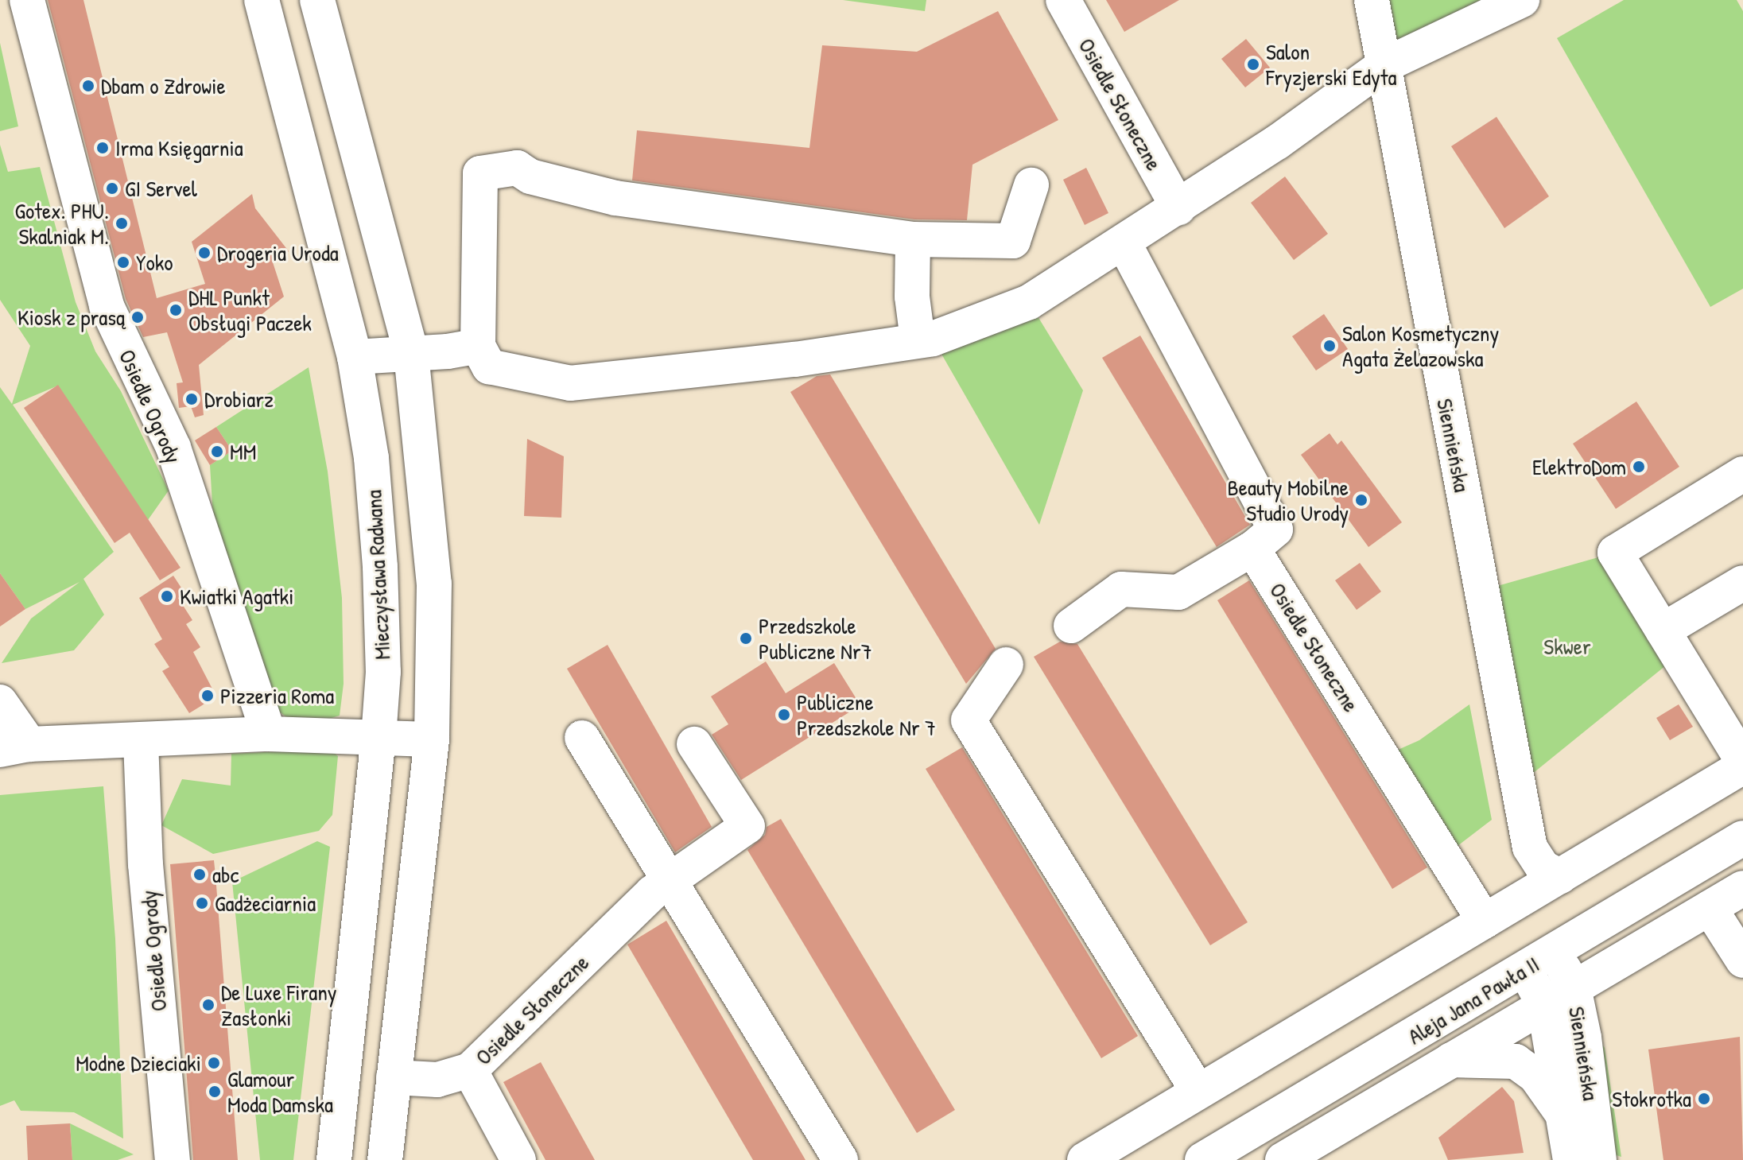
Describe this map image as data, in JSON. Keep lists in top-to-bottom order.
{
  "streets": {
    "street": [
      "Osiedle Słoneczne",
      "Osiedle Ogrody",
      "Siennieńska",
      "Mieczysława Radwana",
      "Aleja Jana Pawła II"
    ]
  },
  "crossings": [
    ["Siennieńska", "Aleja Jana Pawła II"]
  ],
  "parks": ["Skwer"],
  "places": [
    "Salon Fryzjerski Edyta",
    "Dbam o Zdrowie",
    "Irma Księgarnia",
    "GI Servel",
    "Gotex. PHU. Skalniak M.",
    "Drogeria Uroda",
    "Yoko",
    "DHL Punkt Obsługi Paczek",
    "Kiosk z prasą",
    "Salon Kosmetyczny Agata Żelazowska",
    "Drobiarz",
    "MM",
    "ElektroDom",
    "Beauty Mobilne Studio Urody",
    "Kwiatki Agatki",
    "Przedszkole Publiczne Nr7",
    "Pizzeria Roma",
    "Publiczne Przedszkole Nr 7",
    "abc",
    "Gadżeciarnia",
    "De Luxe Firany Zasłonki",
    "Modne Dzieciaki",
    "Glamour Moda Damska",
    "Stokrotka"
  ]
}
